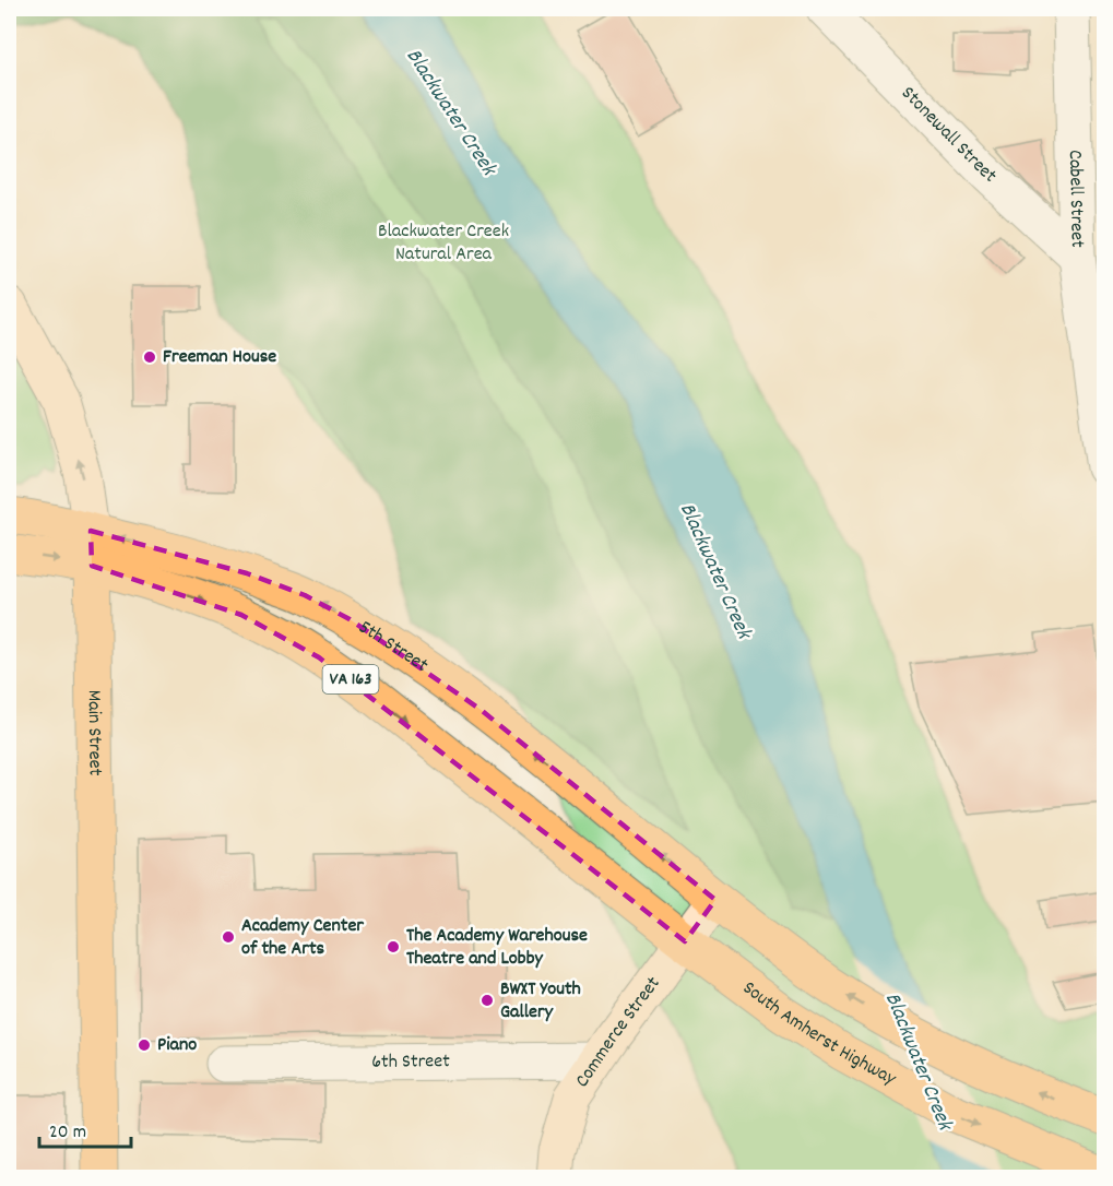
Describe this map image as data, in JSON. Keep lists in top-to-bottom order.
{
  "streets": {
    "main road": [
      "5th Street",
      "VA 163",
      "Main Street",
      "South Amherst Highway"
    ],
    "street": [
      "Stonewall Street",
      "Cabell Street",
      "Commerce Street",
      "6th Street"
    ]
  },
  "crossings": [
    ["Stonewall Street", "Cabell Street"],
    ["5th Street", "Main Street"],
    ["5th Street", "Commerce Street"],
    ["5th Street", "South Amherst Highway"],
    ["Commerce Street", "South Amherst Highway"],
    ["Commerce Street", "6th Street"]
  ],
  "water": ["Blackwater Creek"],
  "parks": ["Blackwater Creek Natural Area"],
  "places": [
    "Freeman House",
    "Academy Center of the Arts",
    "The Academy Warehouse Theatre and Lobby",
    "BWXT Youth Gallery",
    "Piano"
  ],
  "scale_bar": "20 m"
}
